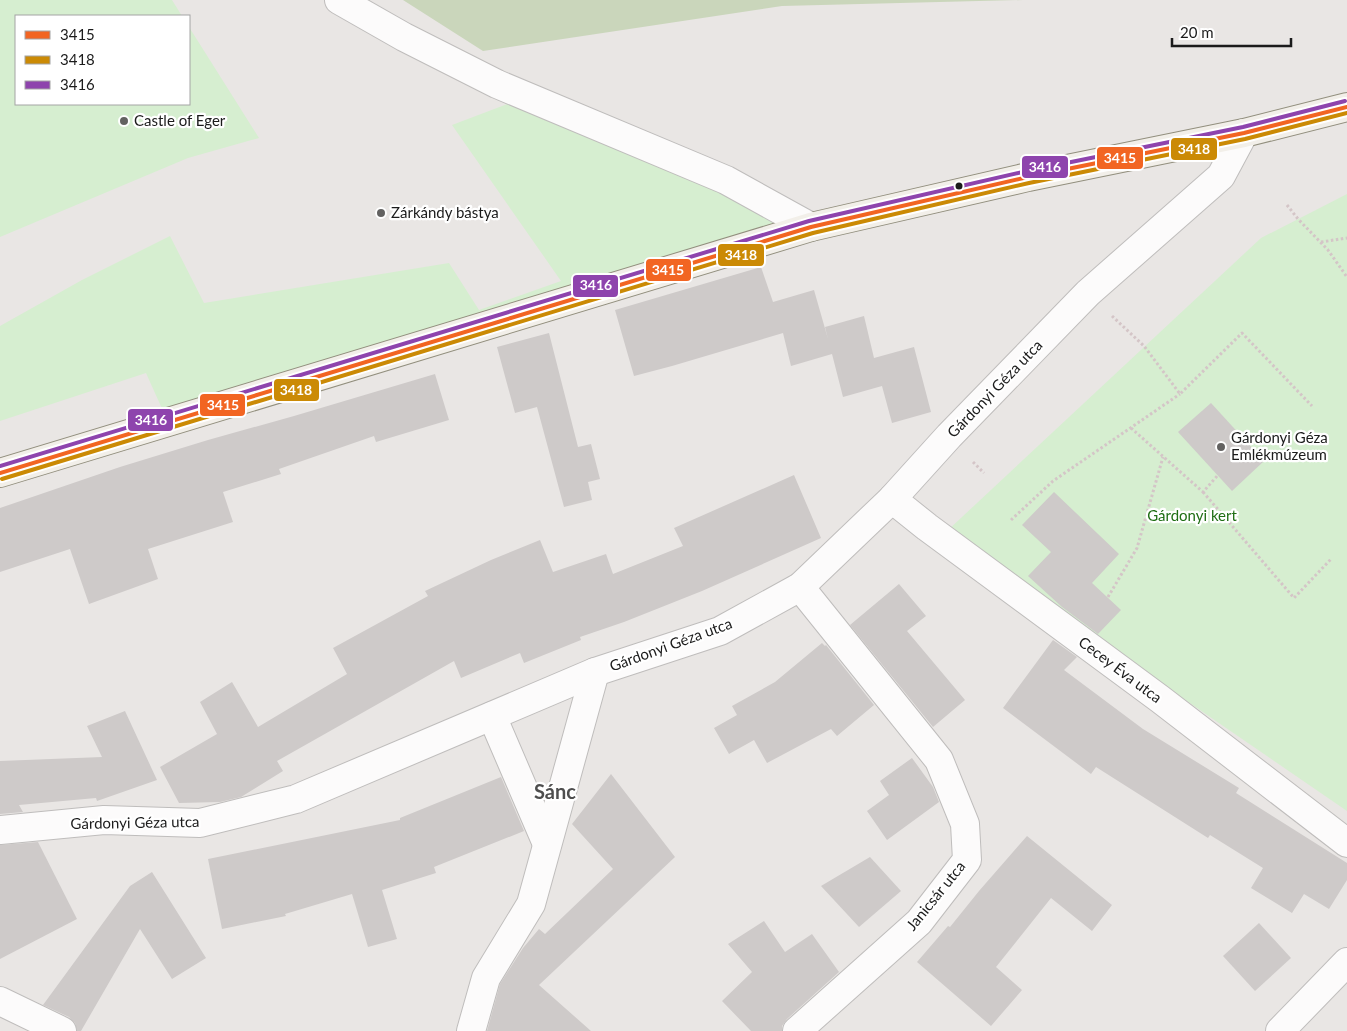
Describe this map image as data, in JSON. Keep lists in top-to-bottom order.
{
  "streets": {
    "street": ["Gárdonyi Géza utca", "Cecey Éva utca", "Janicsár utca"]
  },
  "crossings": [
    ["Gárdonyi Géza utca", "Cecey Éva utca"],
    ["Gárdonyi Géza utca", "Janicsár utca"]
  ],
  "districts": ["Sánc"],
  "parks": ["Gárdonyi kert"],
  "places": ["Castle of Eger", "Zárkándy bástya", "Gárdonyi Géza Emlékmúzeum"],
  "lines": ["transit line 3416", "transit line 3415", "transit line 3418"],
  "legend": ["3415", "3418", "3416"],
  "scale_bar": "20 m"
}
